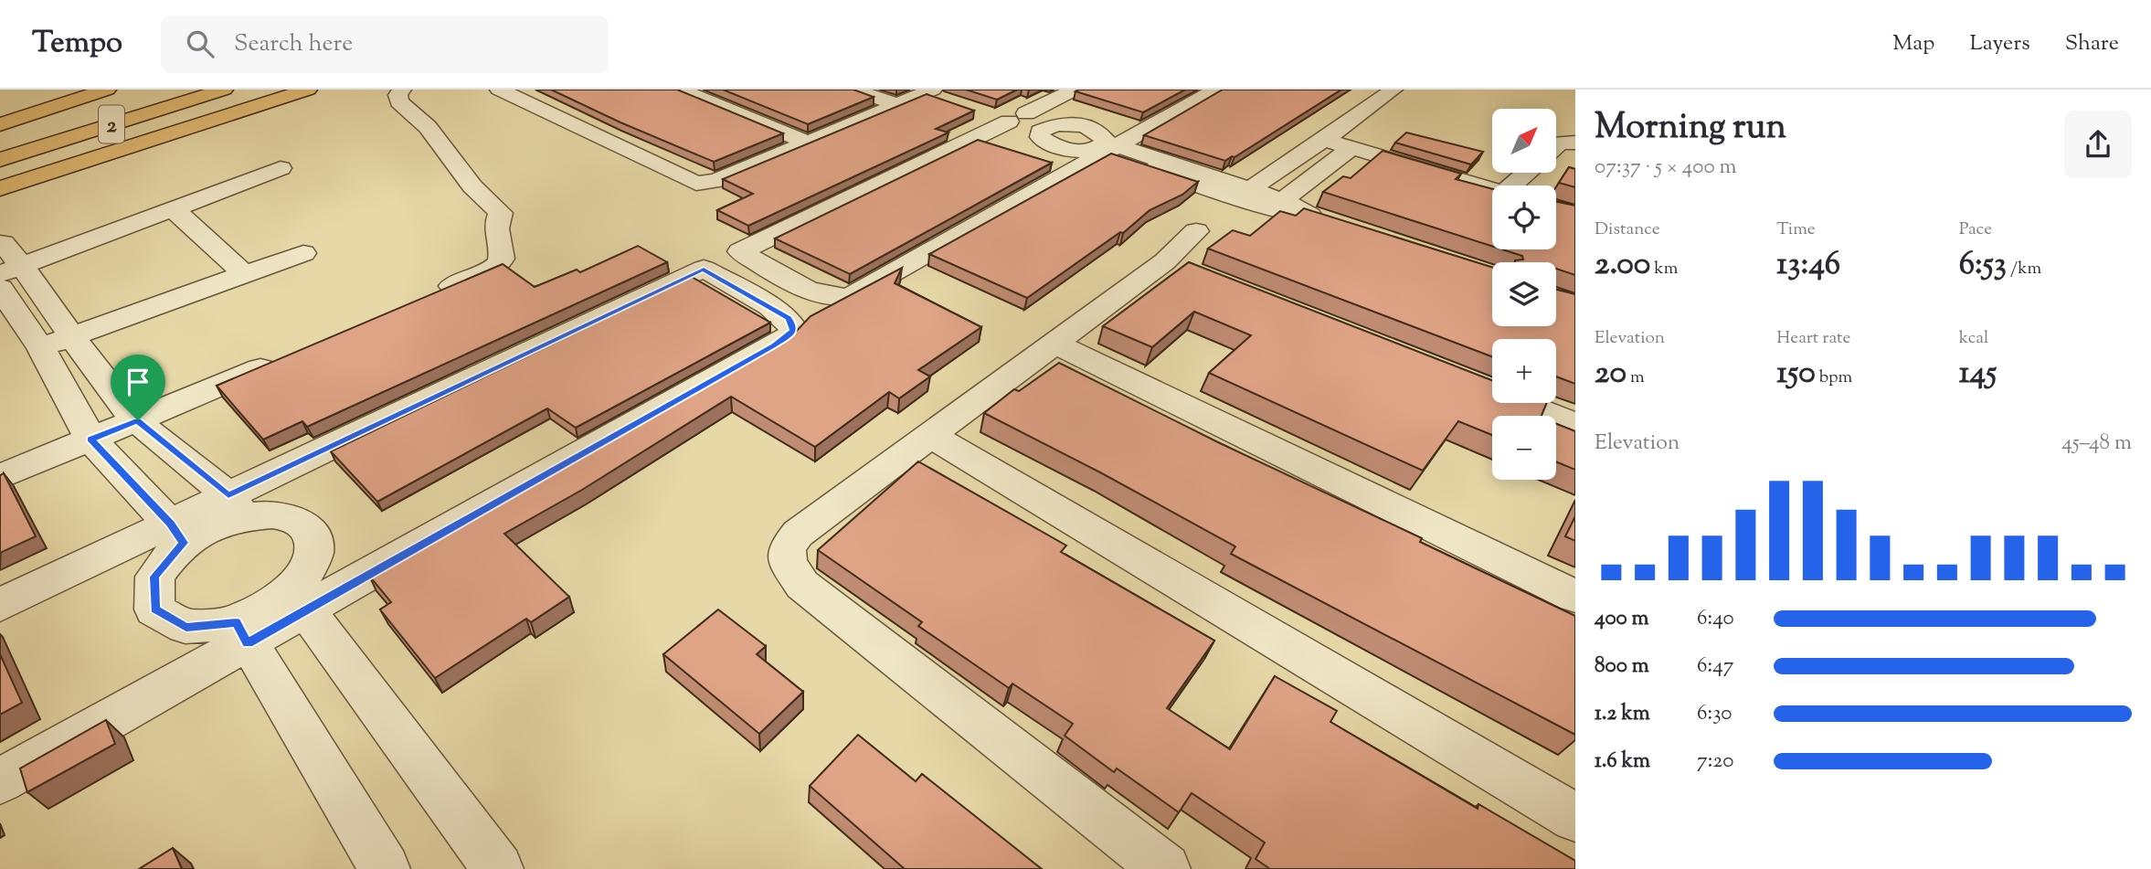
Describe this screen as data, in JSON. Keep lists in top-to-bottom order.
{
  "streets": {
    "highway": ["2"]
  },
  "north": "top right",
  "page": {
    "header": "Tempo",
    "search": "Search here",
    "nav": ["Map", "Layers", "Share"],
    "heading": ["Morning run", "07:37 · 5 × 400 m"],
    "map_buttons": ["+", "−"],
    "stats": [
      ["Distance", "2.00 km"],
      ["Time", "13:46"],
      ["Pace", "6:53 /km"],
      ["Elevation", "20 m"],
      ["Heart rate", "150 bpm"],
      ["kcal", "145"]
    ],
    "chart": ["Elevation", "45–48 m"],
    "list": [
      {
        "name": "400 m",
        "note": "6:40"
      },
      {
        "name": "800 m",
        "note": "6:47"
      },
      {
        "name": "1.2 km",
        "note": "6:30"
      },
      {
        "name": "1.6 km",
        "note": "7:20"
      }
    ]
  }
}
